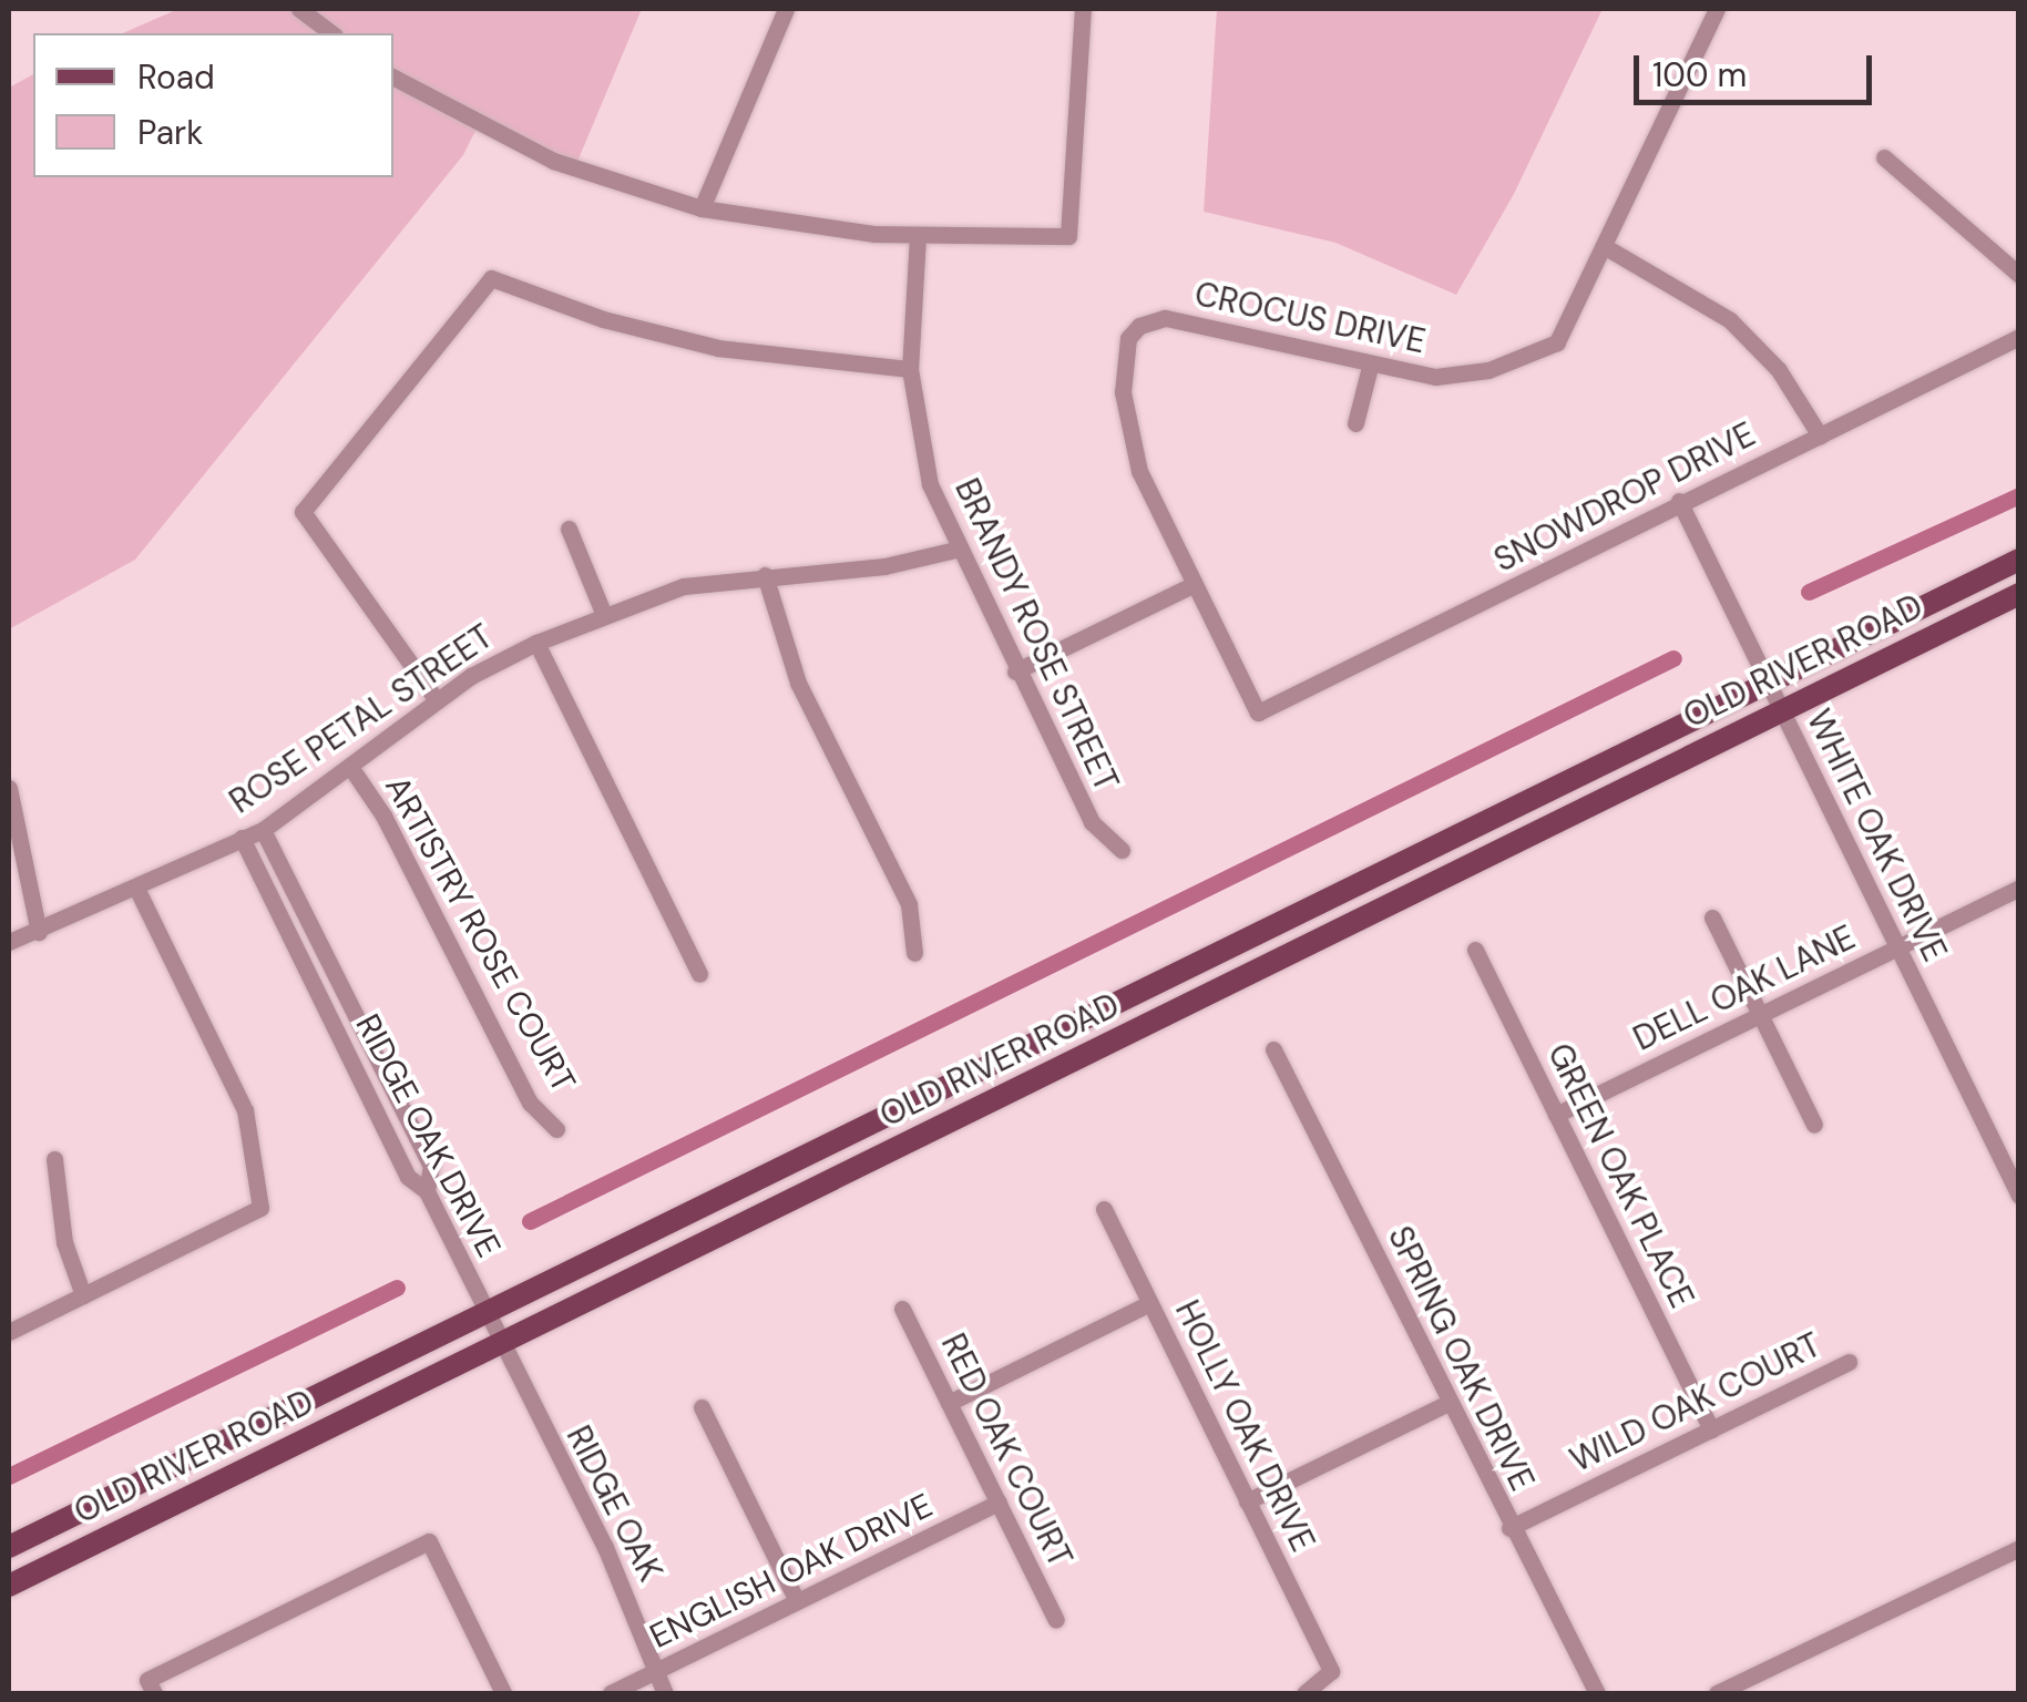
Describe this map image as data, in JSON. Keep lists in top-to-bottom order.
{
  "streets": {
    "main road": ["OLD RIVER ROAD"],
    "street": [
      "CROCUS DRIVE",
      "SNOWDROP DRIVE",
      "BRANDY ROSE STREET",
      "ROSE PETAL STREET",
      "WHITE OAK DRIVE",
      "ARTISTRY ROSE COURT",
      "DELL OAK LANE",
      "RIDGE OAK DRIVE",
      "GREEN OAK PLACE",
      "SPRING OAK DRIVE",
      "WILD OAK COURT",
      "HOLLY OAK DRIVE",
      "RED OAK COURT",
      "RIDGE OAK",
      "ENGLISH OAK DRIVE"
    ]
  },
  "crossings": [
    ["CROCUS DRIVE", "SNOWDROP DRIVE"],
    ["SNOWDROP DRIVE", "WHITE OAK DRIVE"],
    ["BRANDY ROSE STREET", "ROSE PETAL STREET"],
    ["OLD RIVER ROAD", "WHITE OAK DRIVE"],
    ["OLD RIVER ROAD", "RIDGE OAK DRIVE"],
    ["OLD RIVER ROAD", "RIDGE OAK"],
    ["ROSE PETAL STREET", "ARTISTRY ROSE COURT"],
    ["ROSE PETAL STREET", "RIDGE OAK DRIVE"],
    ["WHITE OAK DRIVE", "DELL OAK LANE"],
    ["DELL OAK LANE", "GREEN OAK PLACE"],
    ["RIDGE OAK DRIVE", "RIDGE OAK"],
    ["GREEN OAK PLACE", "WILD OAK COURT"],
    ["SPRING OAK DRIVE", "WILD OAK COURT"],
    ["RED OAK COURT", "ENGLISH OAK DRIVE"],
    ["RIDGE OAK", "ENGLISH OAK DRIVE"]
  ],
  "legend": ["Road", "Park"],
  "scale_bar": "100 m"
}
